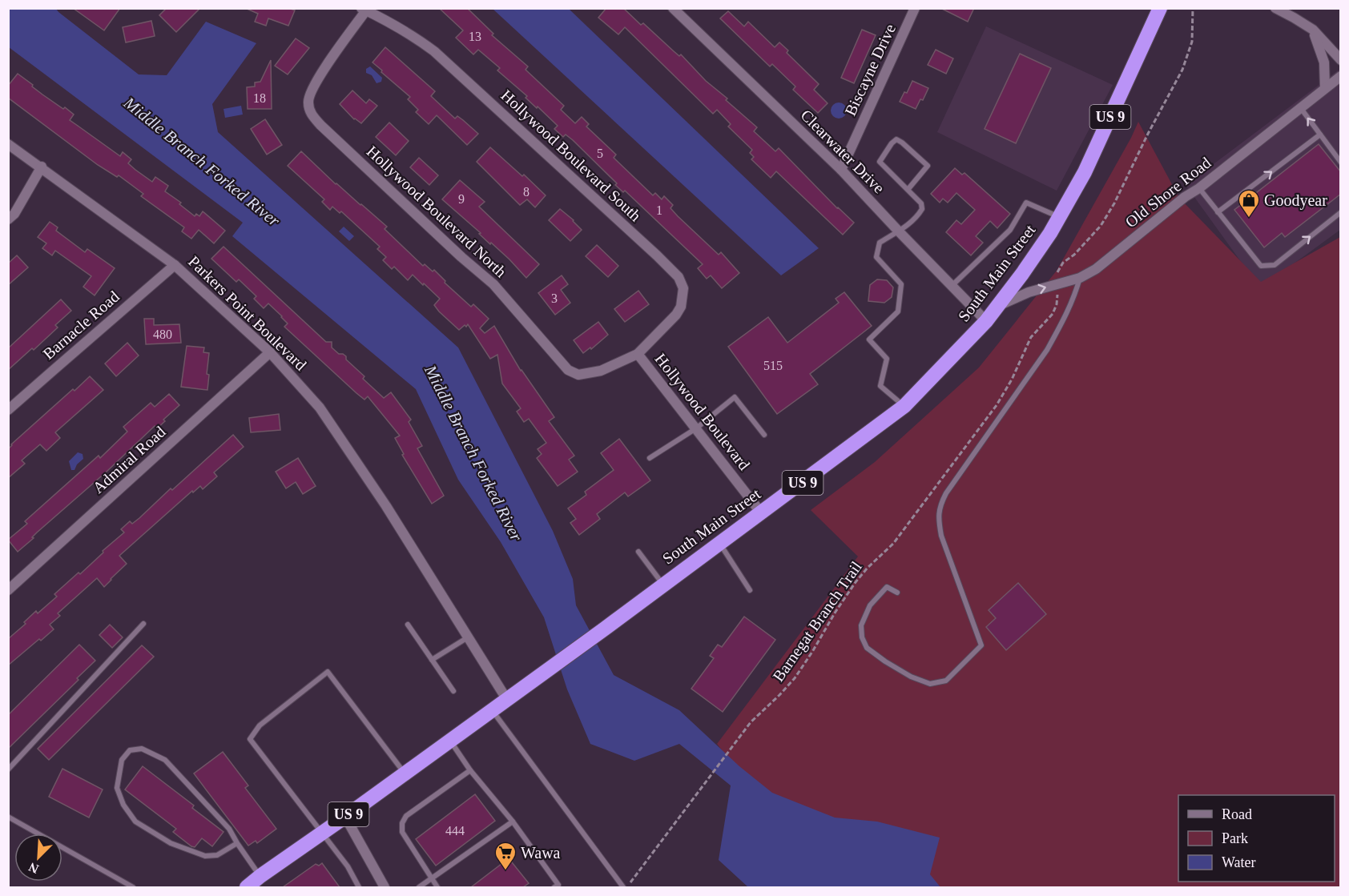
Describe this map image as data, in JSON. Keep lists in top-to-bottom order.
{
  "streets": {
    "highway": ["US 9", "South Main Street"],
    "street": [
      "Biscayne Drive",
      "Clearwater Drive",
      "Hollywood Boulevard South",
      "Old Shore Road",
      "Hollywood Boulevard North",
      "Parkers Point Boulevard",
      "Barnacle Road",
      "Hollywood Boulevard",
      "Admiral Road"
    ],
    "path": ["Barnegat Branch Trail"]
  },
  "crossings": [
    ["Biscayne Drive", "Clearwater Drive"],
    ["Clearwater Drive", "South Main Street"],
    ["Hollywood Boulevard South", "Hollywood Boulevard North"],
    ["Hollywood Boulevard South", "Hollywood Boulevard"],
    ["Old Shore Road", "South Main Street"],
    ["Hollywood Boulevard North", "Hollywood Boulevard"],
    ["South Main Street", "Parkers Point Boulevard"],
    ["South Main Street", "Hollywood Boulevard"],
    ["Parkers Point Boulevard", "Barnacle Road"],
    ["Parkers Point Boulevard", "Admiral Road"]
  ],
  "water": ["Middle Branch Forked River"],
  "places": {
    "shop": ["Goodyear"],
    "supermarket": ["Wawa"]
  },
  "house_numbers": [
    "13",
    "18",
    "5",
    "8",
    "9",
    "1",
    "3",
    "480",
    "515",
    "444"
  ],
  "legend": ["Road", "Park", "Water"],
  "north": "bottom left"
}
